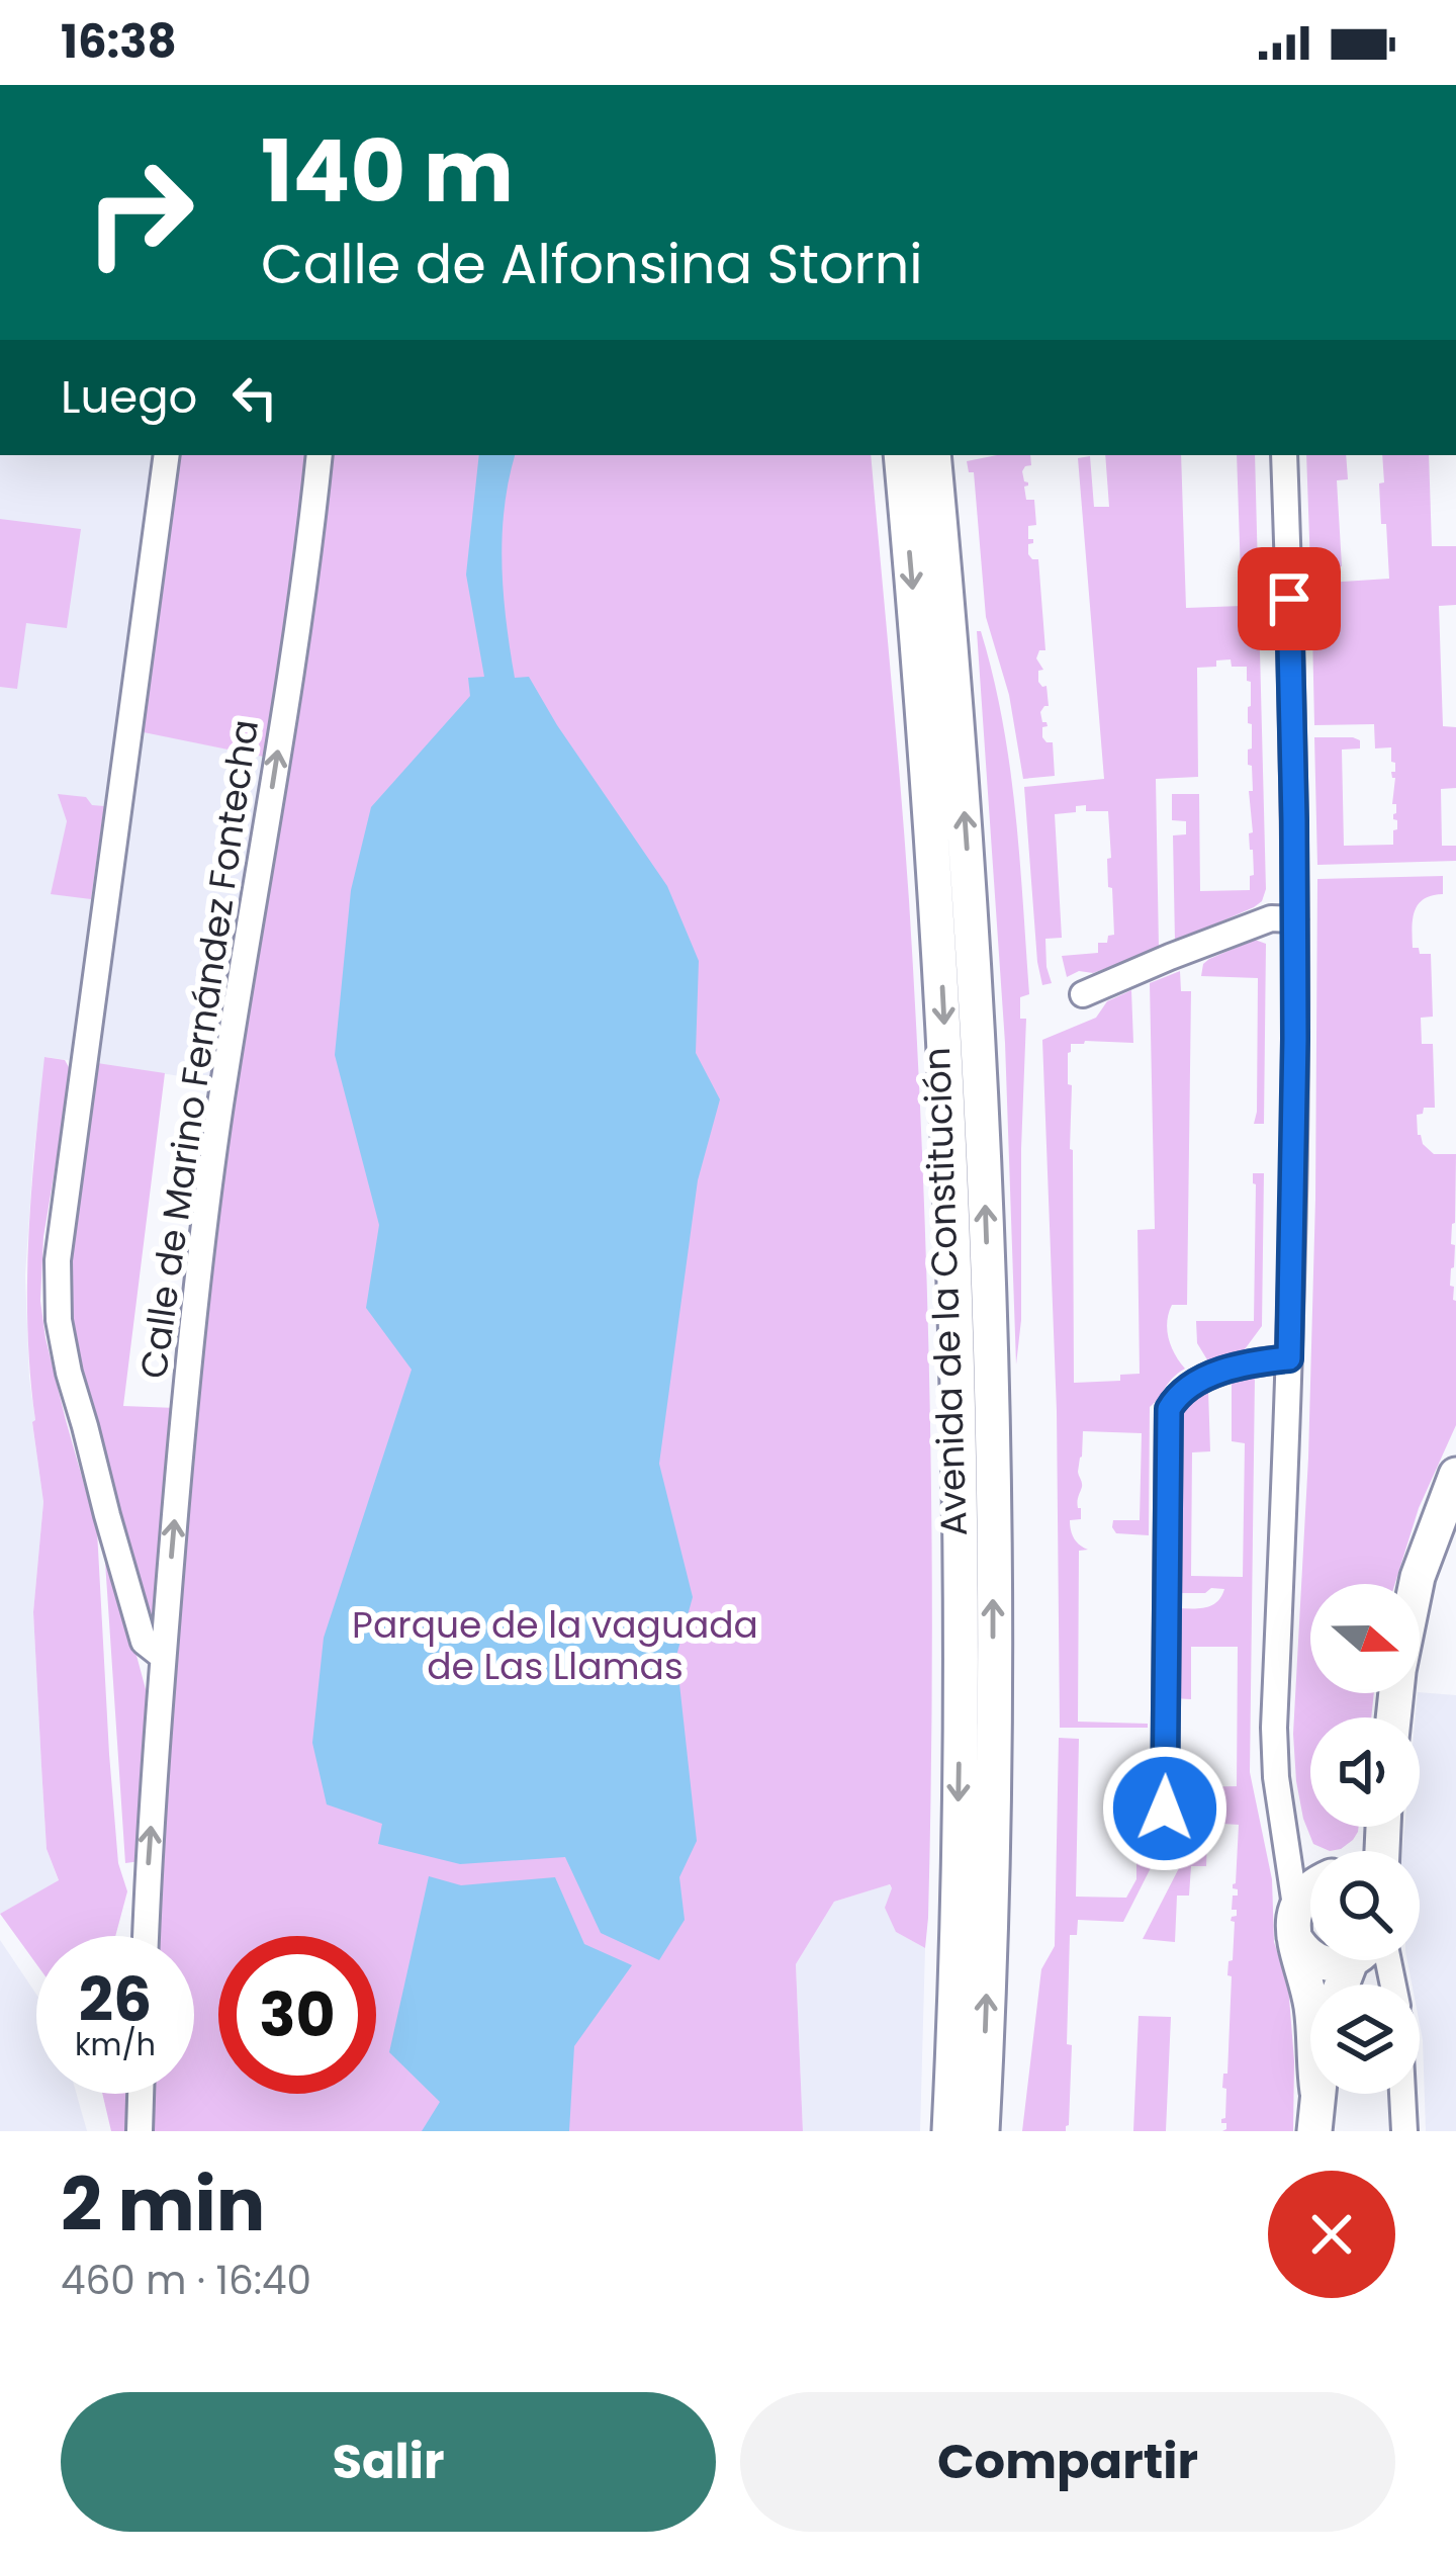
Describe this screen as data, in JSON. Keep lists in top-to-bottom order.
{
  "streets": {
    "main road": ["Avenida de la Constitución"],
    "street": ["Calle de Marino Fernández Fontecha"]
  },
  "parks": ["Parque de la vaguada de Las Llamas"],
  "north": "right",
  "page": {
    "status": "16:38",
    "turn": ["140 m", "Calle de Alfonsina Storni"],
    "then": "Luego",
    "speed": "26 km/h",
    "limit": "30",
    "heading": ["2 min", "460 m · 16:40"],
    "buttons": ["Salir", "Compartir"]
  }
}
